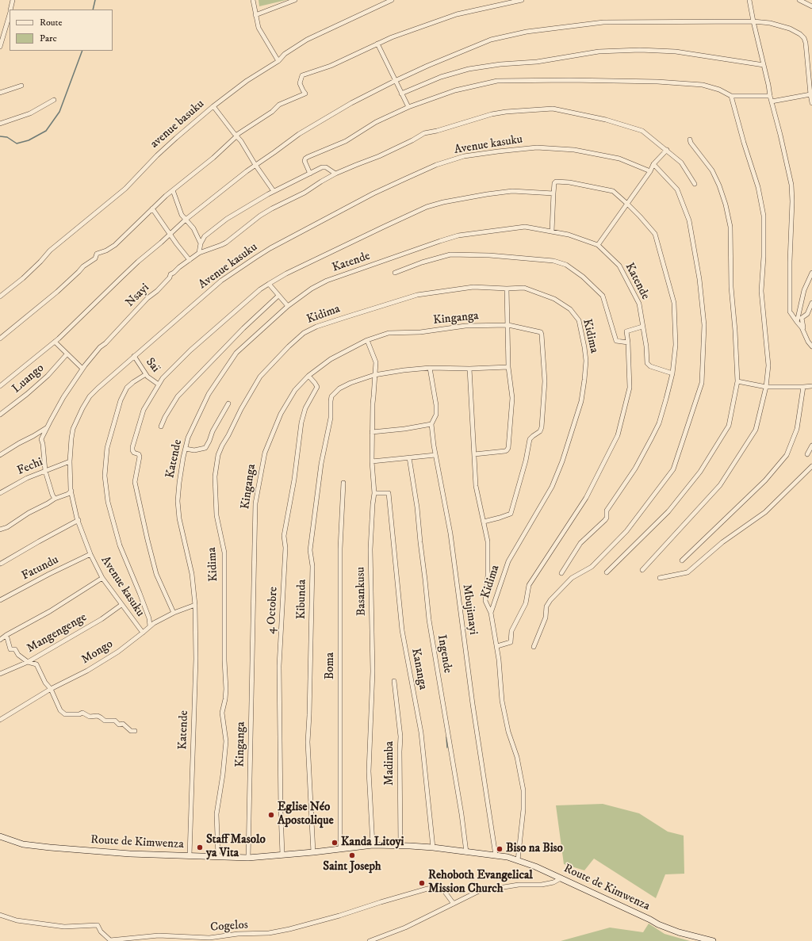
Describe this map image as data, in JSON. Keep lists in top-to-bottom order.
{
  "streets": {
    "street": [
      "avenue basuku",
      "Avenue kasuku",
      "Katende",
      "Nsayi",
      "Kidima",
      "Kinganga",
      "Saï",
      "Luango",
      "Fechi",
      "Fatundu",
      "Basankusu",
      "Kibunda",
      "Mbujimayi",
      "4 Octobre",
      "Mangengenge",
      "Mongo",
      "Ingende",
      "Boma",
      "Kananga",
      "Madimba",
      "Route de Kimwenza",
      "Cogelos"
    ]
  },
  "crossings": [
    ["Avenue kasuku", "Saï"],
    ["Avenue kasuku", "Fechi"],
    ["Avenue kasuku", "Fatundu"],
    ["Avenue kasuku", "Mangengenge"],
    ["Avenue kasuku", "Mongo"],
    ["Katende", "Route de Kimwenza"],
    ["Nsayi", "Fechi"],
    ["Kidima", "Route de Kimwenza"],
    ["Kinganga", "Basankusu"],
    ["Kinganga", "4 Octobre"],
    ["Kinganga", "Route de Kimwenza"],
    ["Basankusu", "Kibunda"],
    ["Basankusu", "Kananga"],
    ["Basankusu", "Route de Kimwenza"],
    ["Kibunda", "Mbujimayi"],
    ["Kibunda", "Route de Kimwenza"],
    ["Mbujimayi", "Route de Kimwenza"],
    ["4 Octobre", "Route de Kimwenza"],
    ["Ingende", "Route de Kimwenza"],
    ["Boma", "Route de Kimwenza"],
    ["Kananga", "Route de Kimwenza"],
    ["Madimba", "Route de Kimwenza"]
  ],
  "places": [
    "Eglise Néo Apostolique",
    "Kanda Litoyi",
    "Staff Masolo ya Vita",
    "Biso na Biso",
    "Saint Joseph",
    "Rehoboth Evangelical Mission Church"
  ],
  "legend": ["Route", "Parc"]
}
